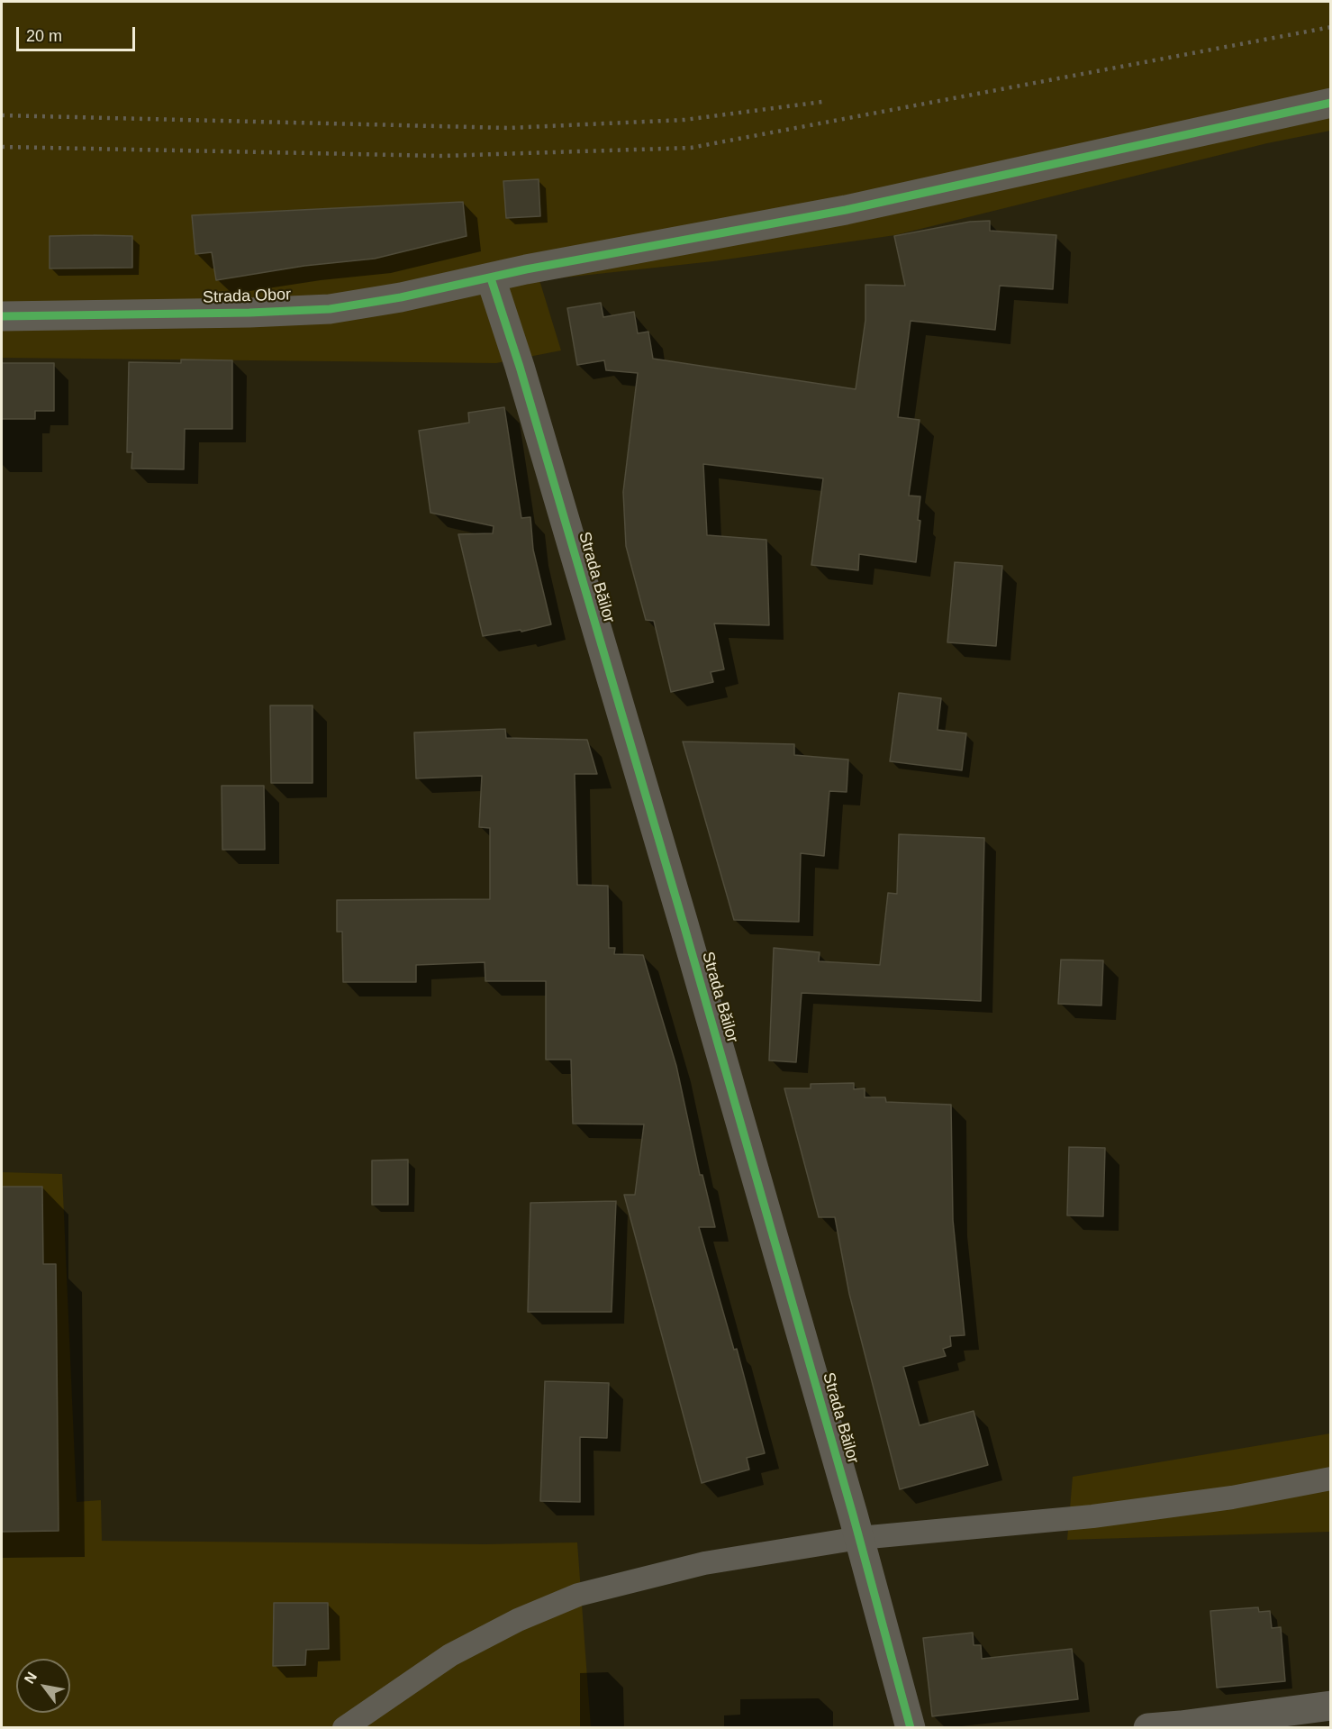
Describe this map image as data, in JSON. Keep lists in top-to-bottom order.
{
  "streets": {
    "street": ["Strada Obor", "Strada Băilor"]
  },
  "crossings": [
    ["Strada Obor", "Strada Băilor"]
  ],
  "scale_bar": "20 m",
  "north": "top left"
}
